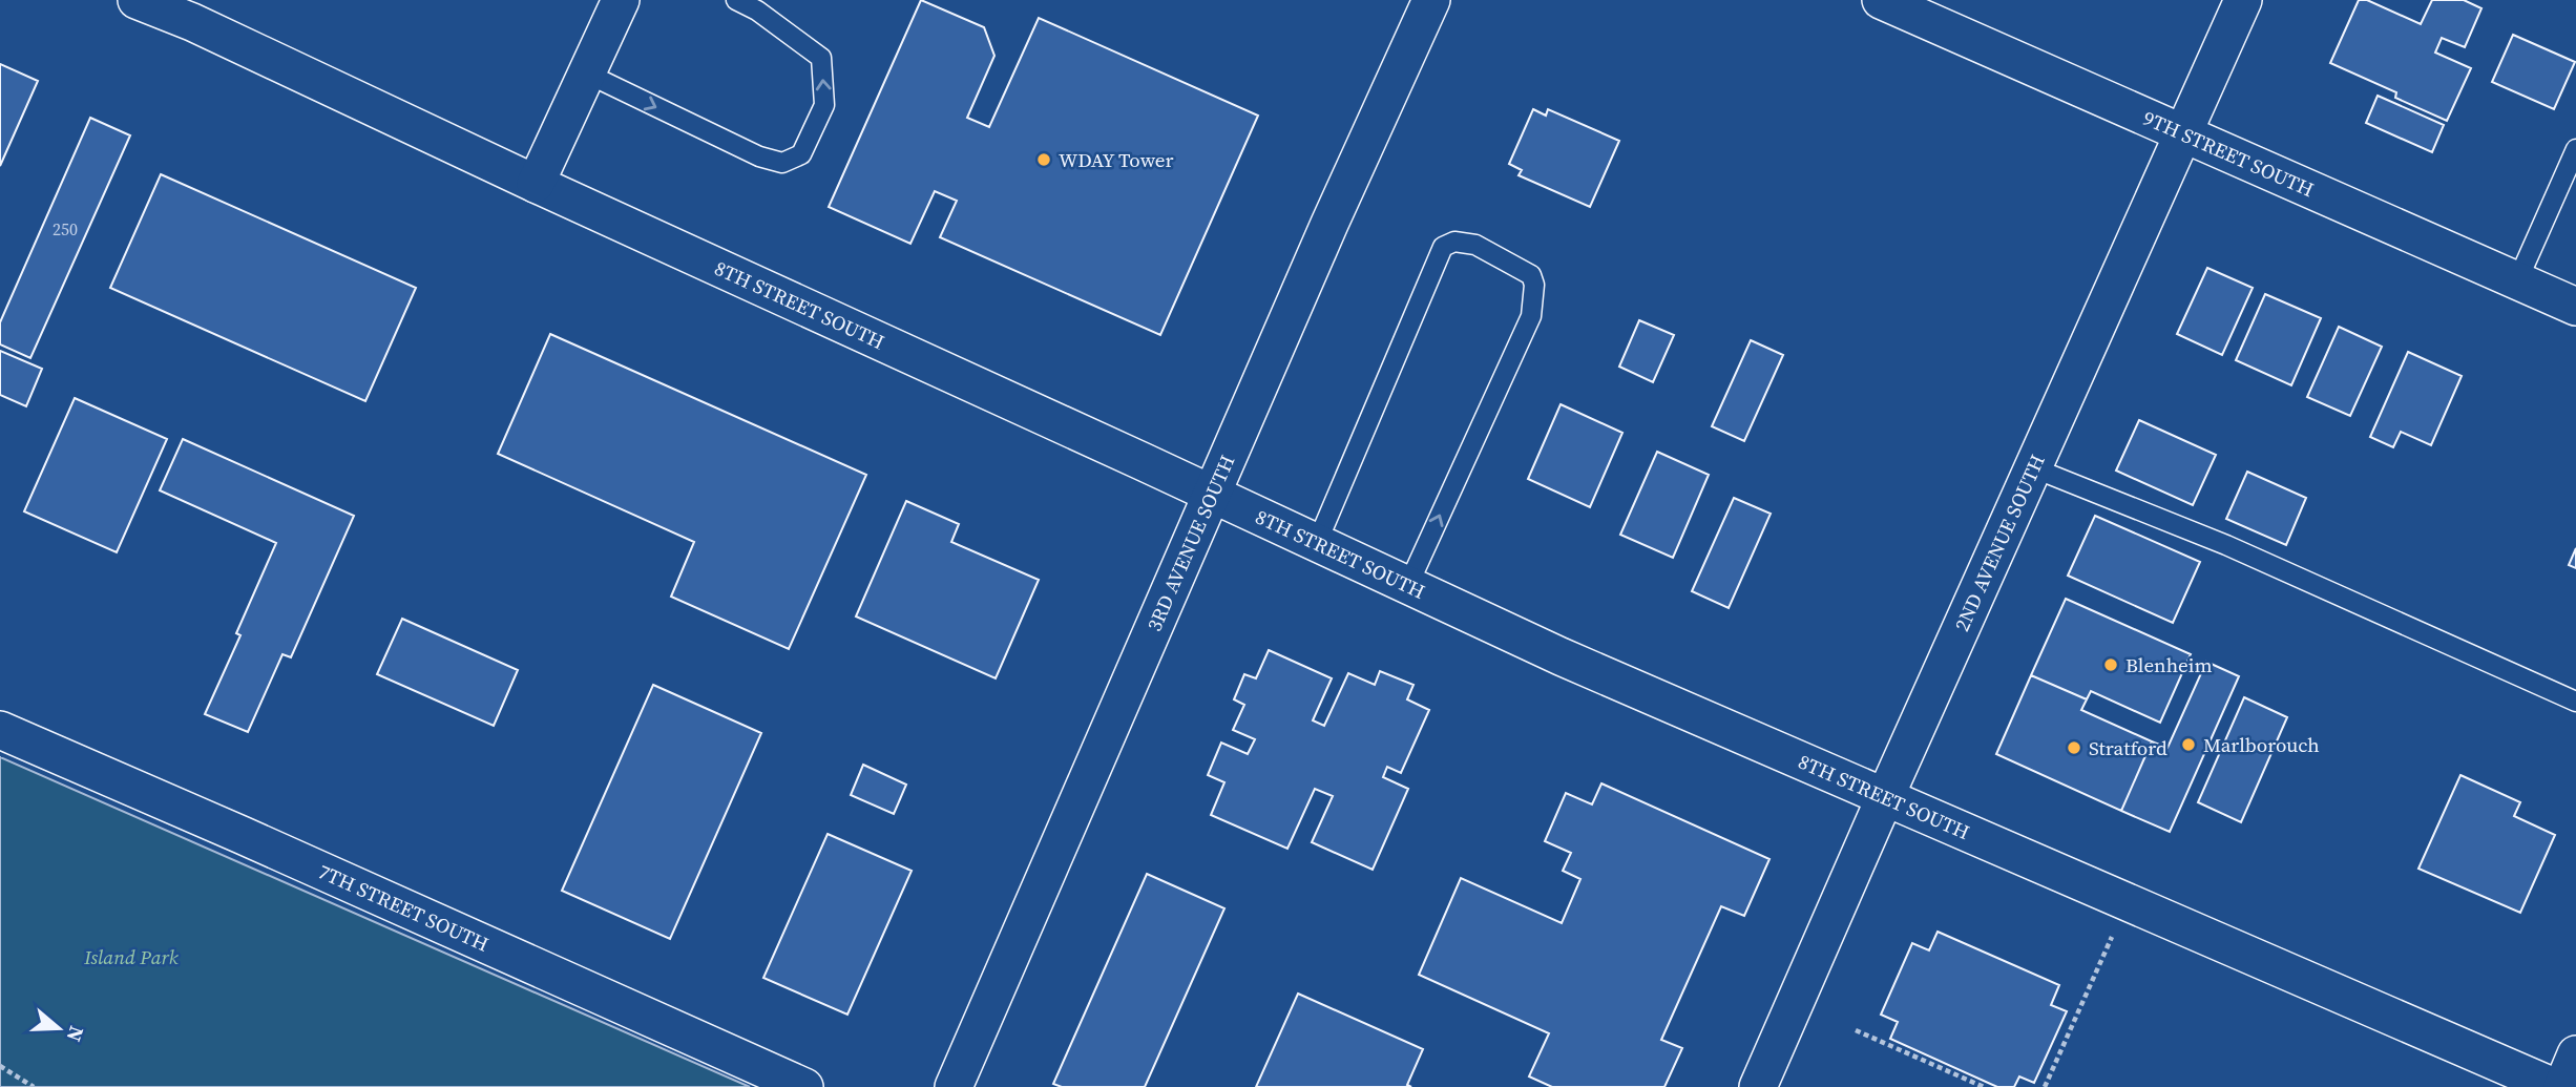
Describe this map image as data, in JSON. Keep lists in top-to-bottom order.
{
  "streets": {
    "street": [
      "9TH STREET SOUTH",
      "8TH STREET SOUTH",
      "3RD AVENUE SOUTH",
      "2ND AVENUE SOUTH",
      "7TH STREET SOUTH"
    ]
  },
  "crossings": [
    ["9TH STREET SOUTH", "2ND AVENUE SOUTH"],
    ["8TH STREET SOUTH", "3RD AVENUE SOUTH"],
    ["8TH STREET SOUTH", "2ND AVENUE SOUTH"]
  ],
  "parks": ["Island Park"],
  "places": [
    "WDAY Tower",
    "Blenheim",
    "Marlborouch",
    "Stratford"
  ],
  "house_numbers": ["250"],
  "north": "right"
}
